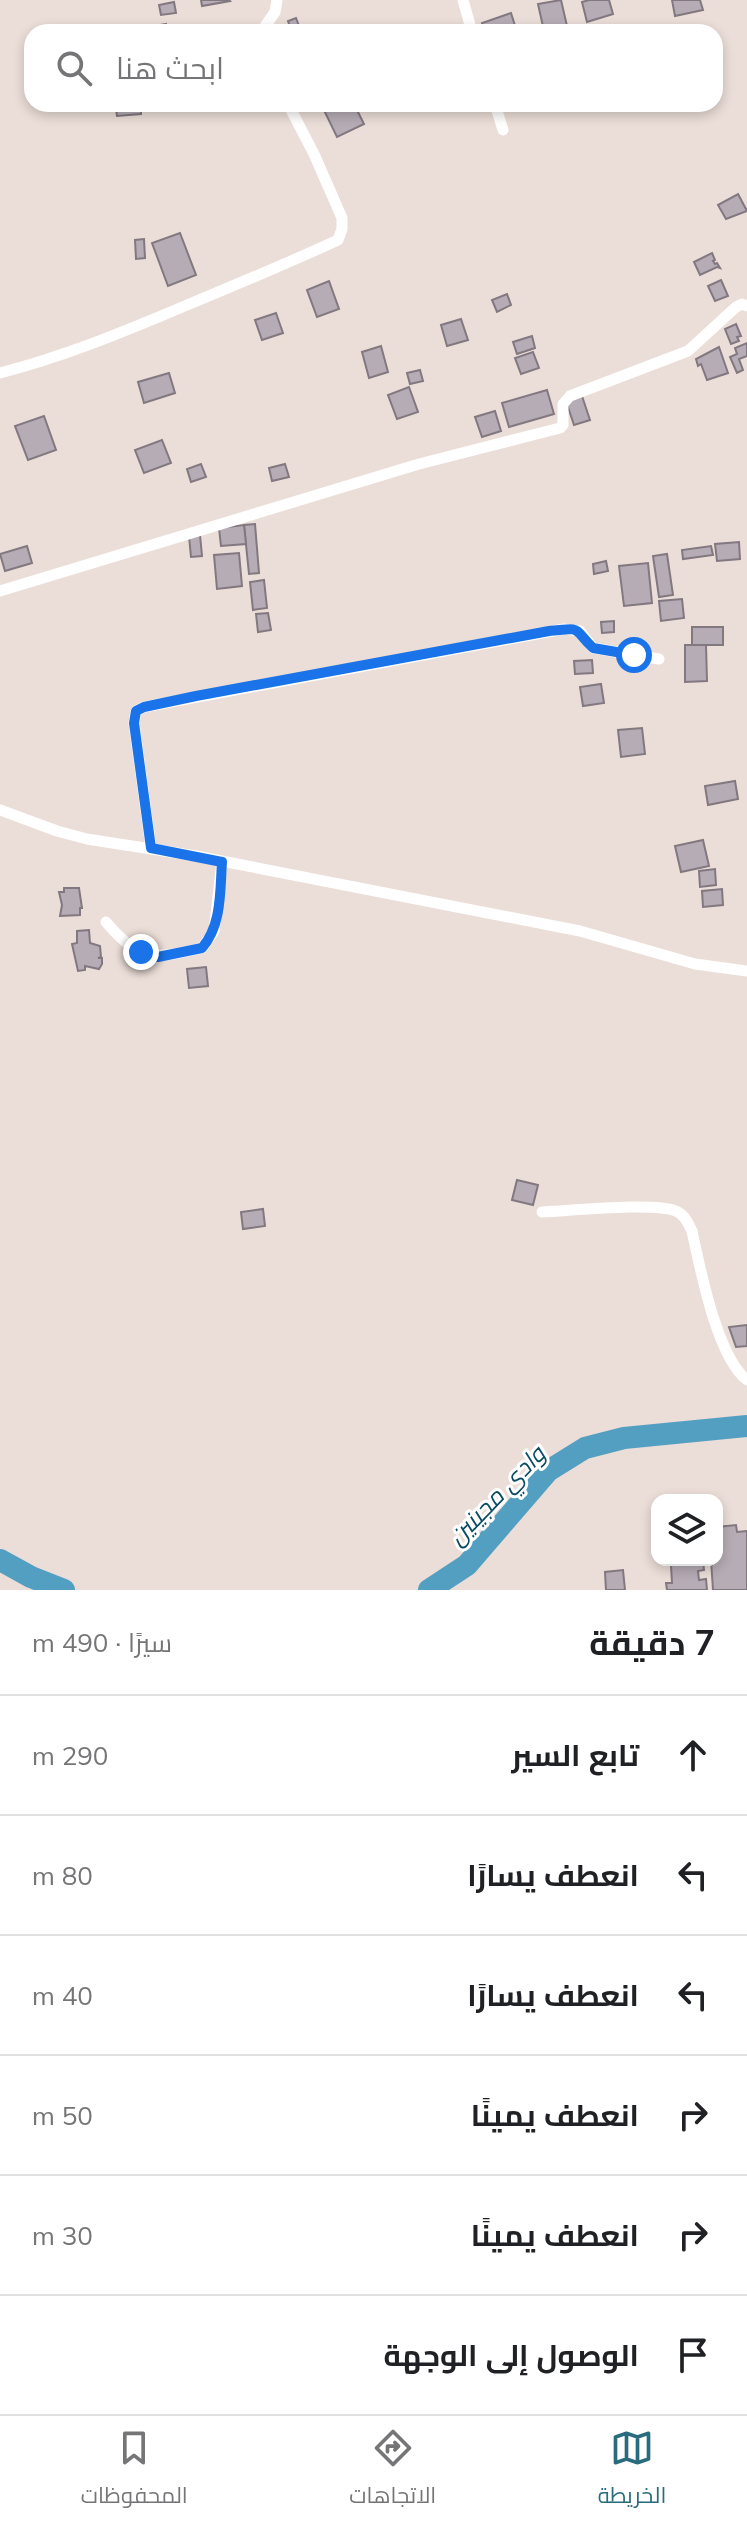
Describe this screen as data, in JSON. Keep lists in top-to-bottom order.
{
  "water": ["وادي مجينين"],
  "page": {
    "search": "ابحث هنا",
    "heading": ["7 دقيقة", "سيرًا · 490 m"],
    "list": [
      ["تابع السير", "290 m"],
      ["انعطف يسارًا", "80 m"],
      ["انعطف يسارًا", "40 m"],
      ["انعطف يمينًا", "50 m"],
      ["انعطف يمينًا", "30 m"],
      "الوصول إلى الوجهة"
    ],
    "nav": ["الخريطة", "الاتجاهات", "المحفوظات"]
  }
}
